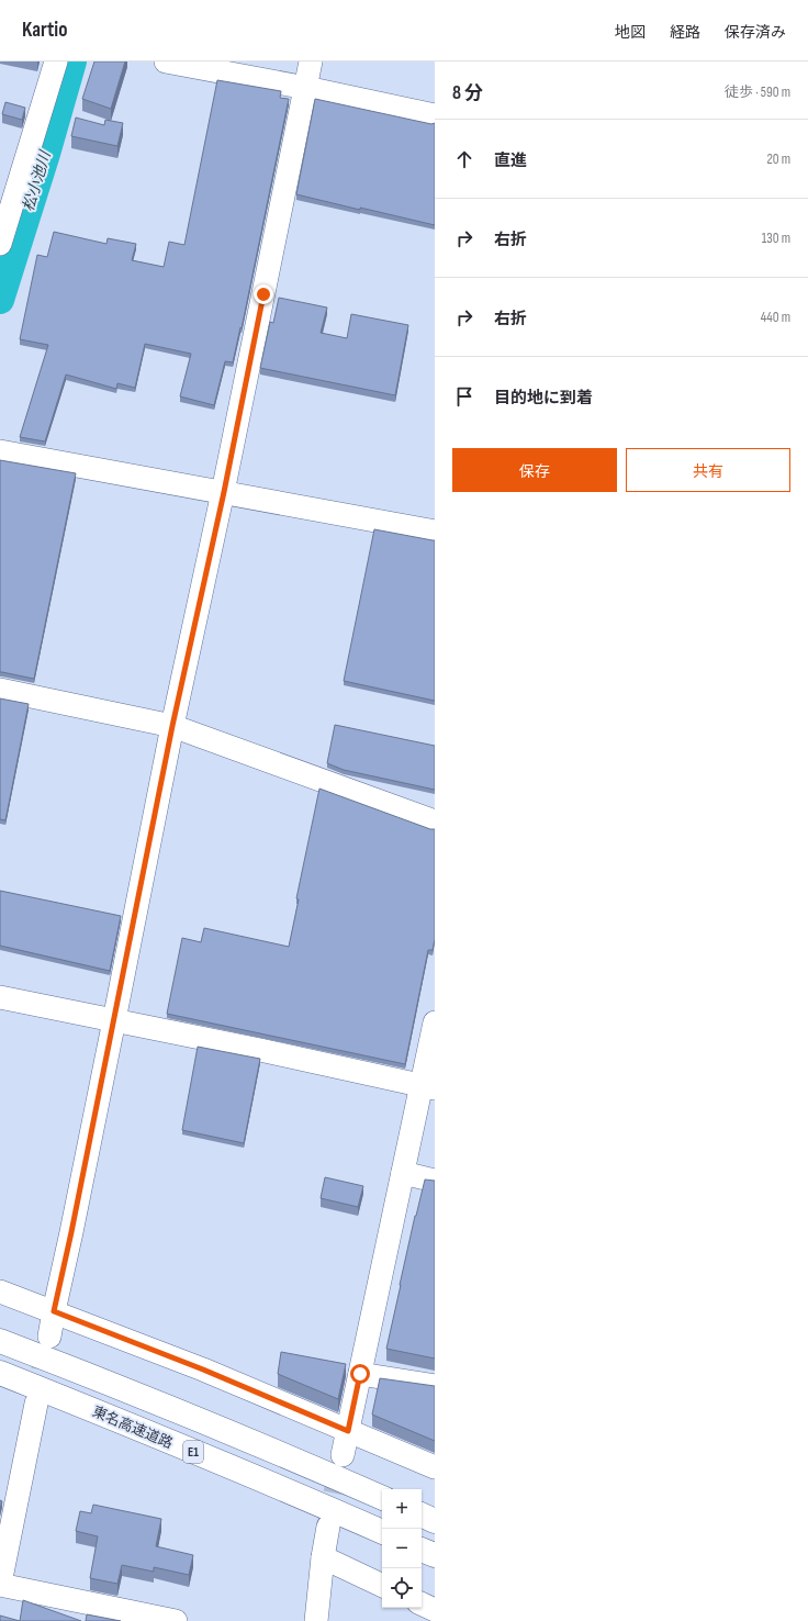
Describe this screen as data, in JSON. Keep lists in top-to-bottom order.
{
  "streets": {
    "highway": ["東名高速道路", "E1"]
  },
  "water": ["松小池川"],
  "page": {
    "header": "Kartio",
    "nav": ["地図", "経路", "保存済み"],
    "heading": ["8 分", "徒歩 · 590 m"],
    "list": [
      ["直進", "20 m"],
      ["右折", "130 m"],
      ["右折", "440 m"],
      "目的地に到着"
    ],
    "buttons": ["保存", "共有"],
    "map_buttons": ["+", "−"]
  }
}
